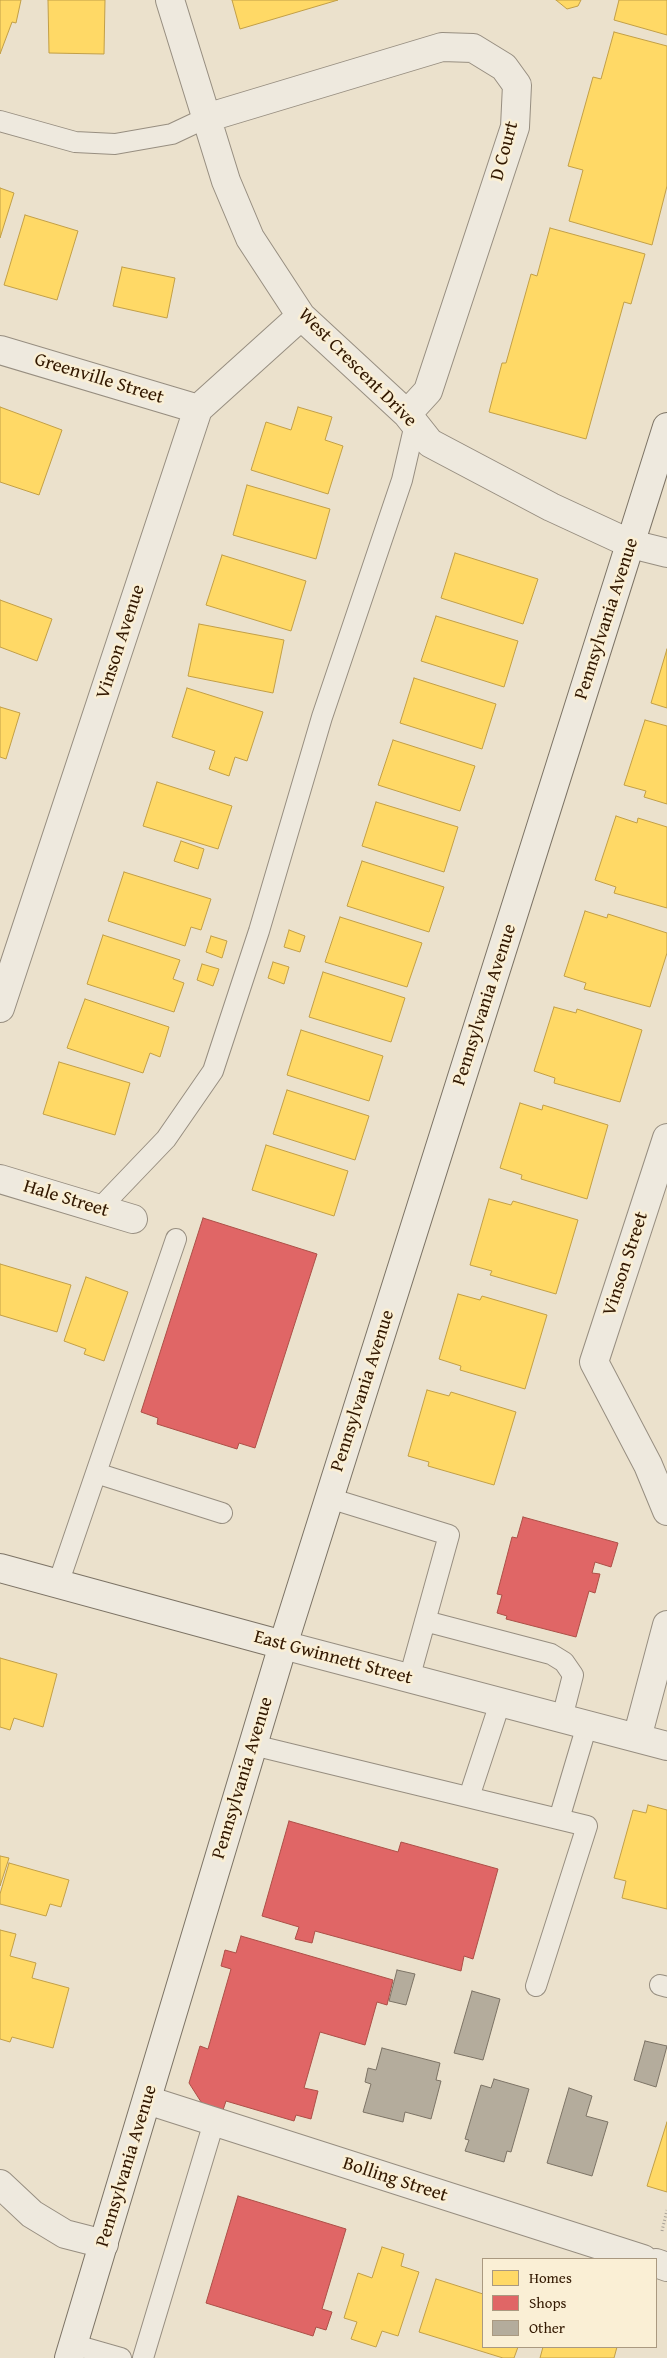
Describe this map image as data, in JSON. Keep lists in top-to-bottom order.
{
  "streets": {
    "street": [
      "D Court",
      "West Crescent Drive",
      "Greenville Street",
      "Pennsylvania Avenue",
      "Vinson Avenue",
      "Hale Street",
      "Vinson Street",
      "East Gwinnett Street",
      "Bolling Street"
    ]
  },
  "crossings": [
    ["D Court", "West Crescent Drive"],
    ["West Crescent Drive", "Pennsylvania Avenue"],
    ["West Crescent Drive", "Vinson Avenue"],
    ["Greenville Street", "Vinson Avenue"],
    ["Pennsylvania Avenue", "East Gwinnett Street"],
    ["Pennsylvania Avenue", "Bolling Street"]
  ],
  "legend": ["Homes", "Shops", "Other"]
}
